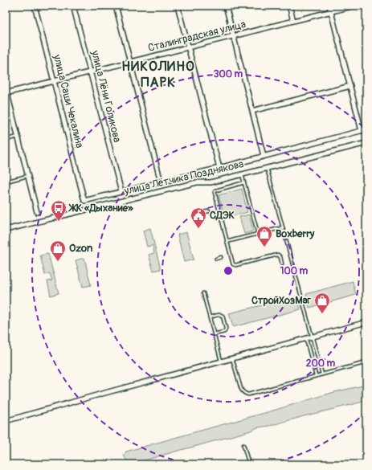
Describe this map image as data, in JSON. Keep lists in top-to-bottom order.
{
  "streets": {
    "street": [
      "Сталинградская улица",
      "улица Лёни Голикова",
      "улица Саши Чекалина",
      "улица Лётчика Позднякова"
    ]
  },
  "crossings": [
    ["Сталинградская улица", "улица Лёни Голикова"],
    ["Сталинградская улица", "улица Саши Чекалина"],
    ["улица Лёни Голикова", "улица Лётчика Позднякова"],
    ["улица Саши Чекалина", "улица Лётчика Позднякова"]
  ],
  "districts": ["НИКОЛИНО ПАРК"],
  "places": {
    "bus stop": ["ЖК «Дыхание»"],
    "public building": ["СДЭК"],
    "shop": ["Boxberry", "Ozon", "СтройХозМаг"]
  },
  "rings": ["300 m", "100 m", "200 m"]
}
